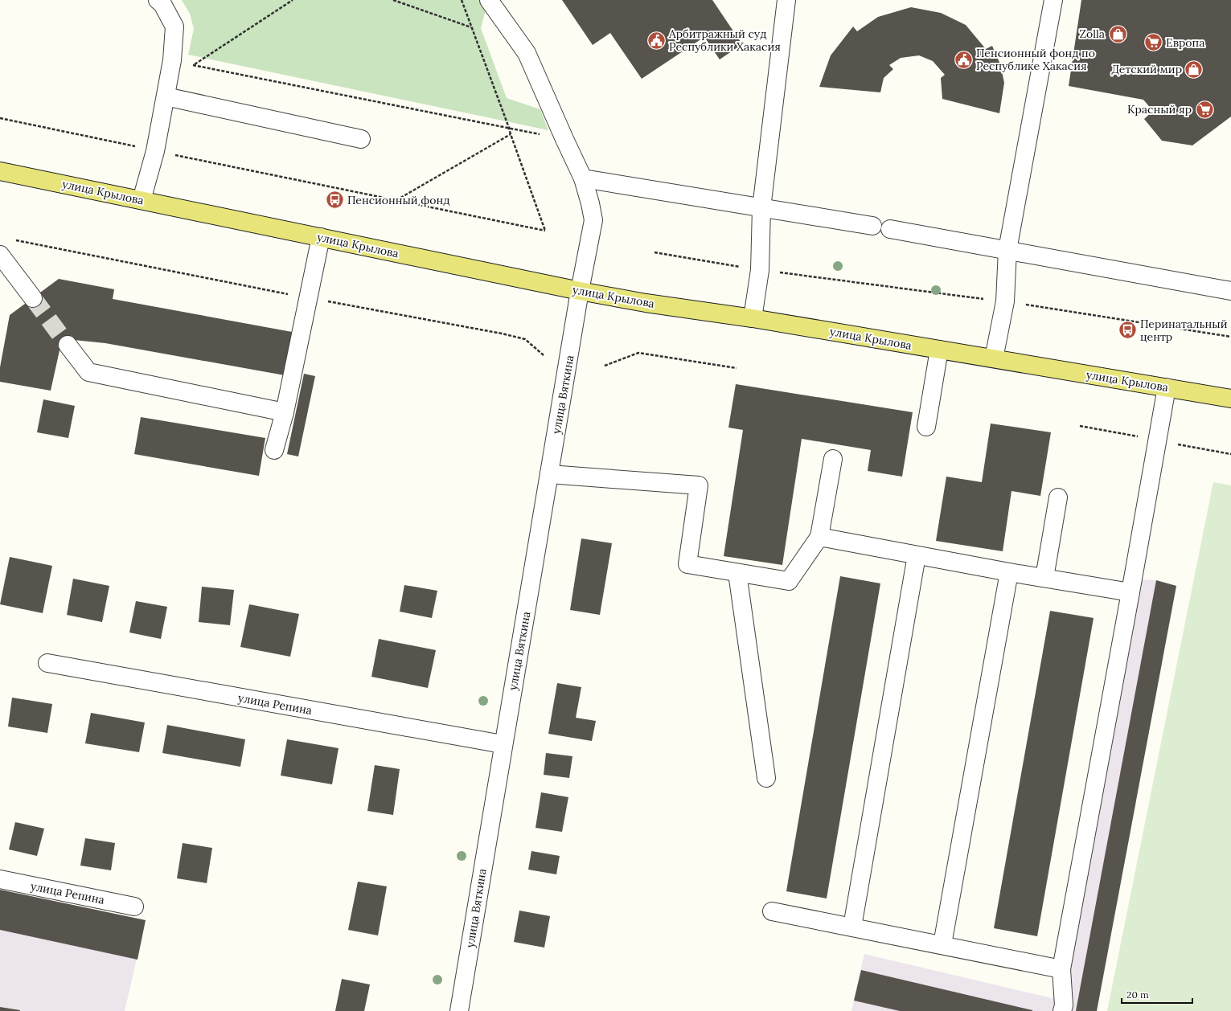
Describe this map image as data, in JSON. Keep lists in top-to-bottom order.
{
  "streets": {
    "main road": ["улица Крылова"],
    "street": ["улица Вяткина", "улица Репина"]
  },
  "crossings": [
    ["улица Крылова", "улица Вяткина"],
    ["улица Вяткина", "улица Репина"]
  ],
  "places": {
    "shop": ["Zolla", "Детский мир"],
    "public building": ["Арбитражный суд Республики Хакасия", "Пенсионный фонд по Республике Хакасия"],
    "supermarket": ["Европа", "Красный яр"],
    "bus stop": ["Пенсионный фонд", "Перинатальный центр"]
  },
  "scale_bar": "20 m"
}
